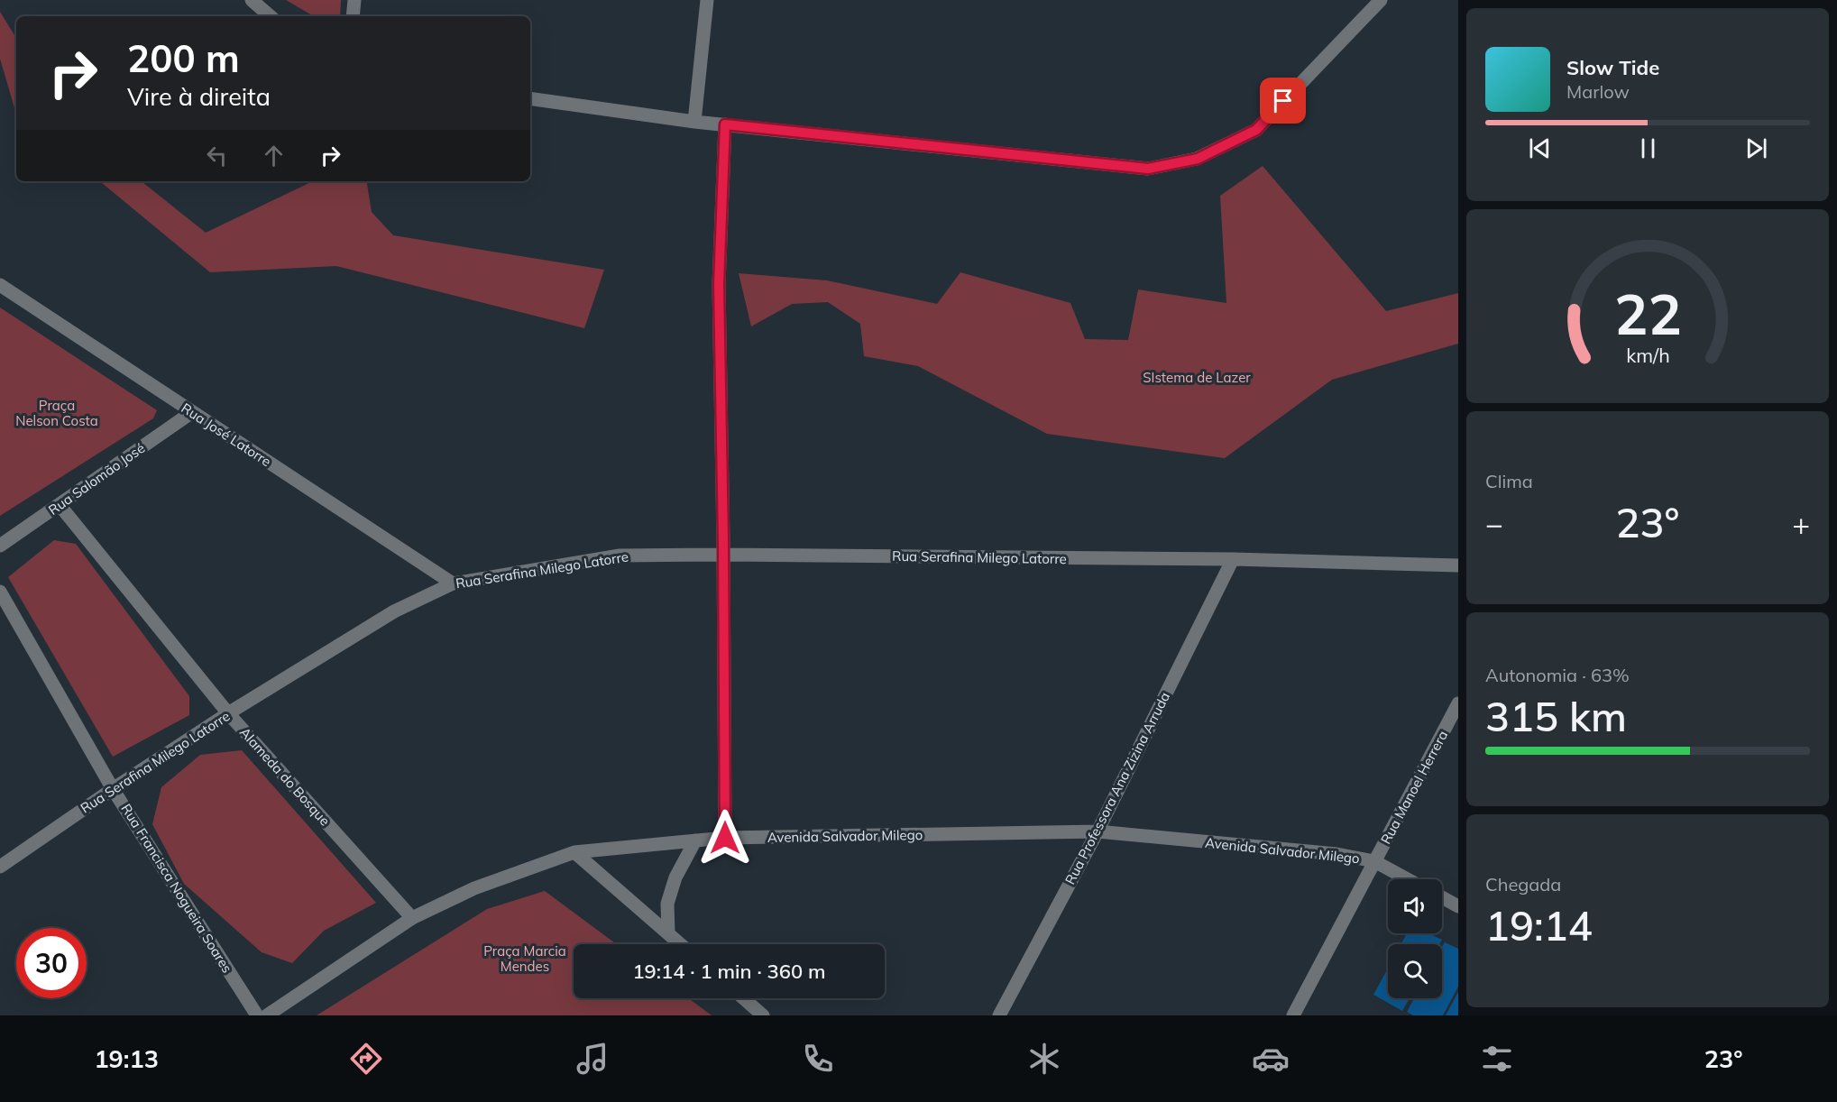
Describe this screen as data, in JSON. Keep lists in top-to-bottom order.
{
  "streets": {
    "street": [
      "Rua José Latorre",
      "Rua Salomão José",
      "Rua Serafina Milego Latorre",
      "Alameda do Bosque",
      "Rua Manoel Herrera",
      "Rua Professora Ana Zizina Arruda",
      "Avenida Salvador Milego",
      "Rua Francisca Nogueira Soares"
    ]
  },
  "crossings": [
    ["Rua José Latorre", "Rua Salomão José"],
    ["Rua José Latorre", "Rua Serafina Milego Latorre"],
    ["Rua Salomão José", "Alameda do Bosque"],
    ["Rua Serafina Milego Latorre", "Alameda do Bosque"],
    ["Rua Serafina Milego Latorre", "Rua Professora Ana Zizina Arruda"],
    ["Rua Serafina Milego Latorre", "Rua Francisca Nogueira Soares"],
    ["Alameda do Bosque", "Avenida Salvador Milego"],
    ["Rua Manoel Herrera", "Avenida Salvador Milego"],
    ["Rua Professora Ana Zizina Arruda", "Avenida Salvador Milego"]
  ],
  "parks": ["SIstema de Lazer", "Praça Nelson Costa", "Praça Marcia Mendes"],
  "page": {
    "turn": ["200 m", "Vire à direita"],
    "song": ["Slow Tide", "Marlow"],
    "tile": [
      "Clima",
      ["Autonomia · 63%", "315 km"],
      ["Chegada", "19:14"]
    ],
    "heat": ["−", "23°", "+"],
    "limit": "30",
    "trip": "19:14 · 1 min · 360 m",
    "tabs": ["19:13", "23°"],
    "gauge": ["22", "km/h"]
  }
}
